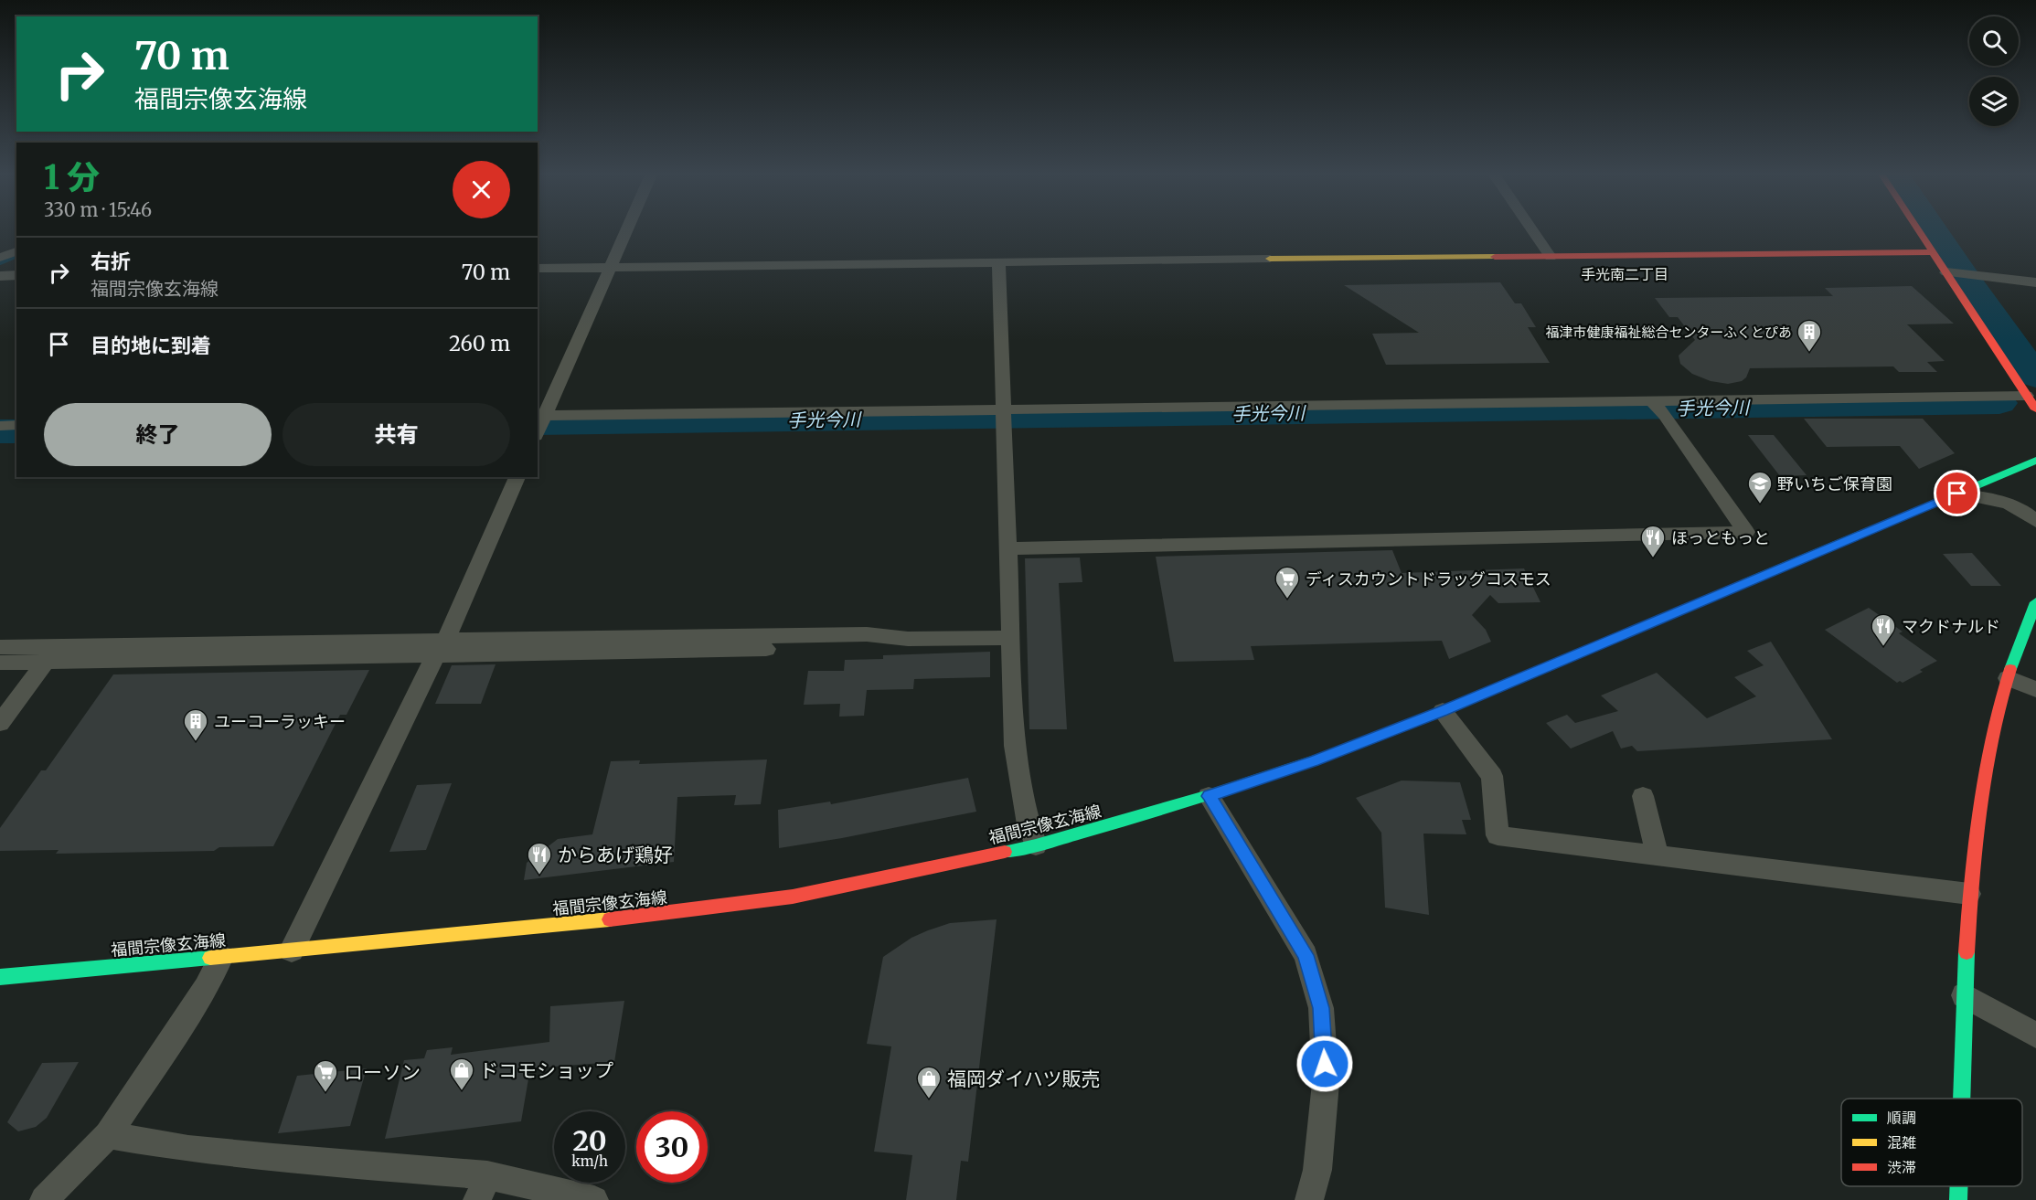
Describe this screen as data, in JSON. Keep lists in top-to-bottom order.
{
  "streets": {
    "street": ["福間宗像玄海線"]
  },
  "districts": ["手光南二丁目"],
  "water": ["手光今川"],
  "places": {
    "building": ["福津市健康福祉総合センターふくとぴあ", "ユーコーラッキー"],
    "school or university": ["野いちご保育園"],
    "restaurant": ["ほっともっと", "マクドナルド", "からあげ鶏好"],
    "supermarket": ["ディスカウントドラッグコスモス", "ローソン"],
    "shop": ["ドコモショップ", "福岡ダイハツ販売"]
  },
  "legend": ["順調", "混雑", "渋滞"],
  "page": {
    "turn": ["70 m", "福間宗像玄海線"],
    "heading": ["1 分", "330 m · 15:46"],
    "list": [
      {
        "name": "右折",
        "note": "福間宗像玄海線",
        "value": "70 m"
      },
      {
        "name": "目的地に到着",
        "value": "260 m"
      }
    ],
    "buttons": ["終了", "共有"],
    "speed": "20 km/h",
    "limit": "30"
  }
}
